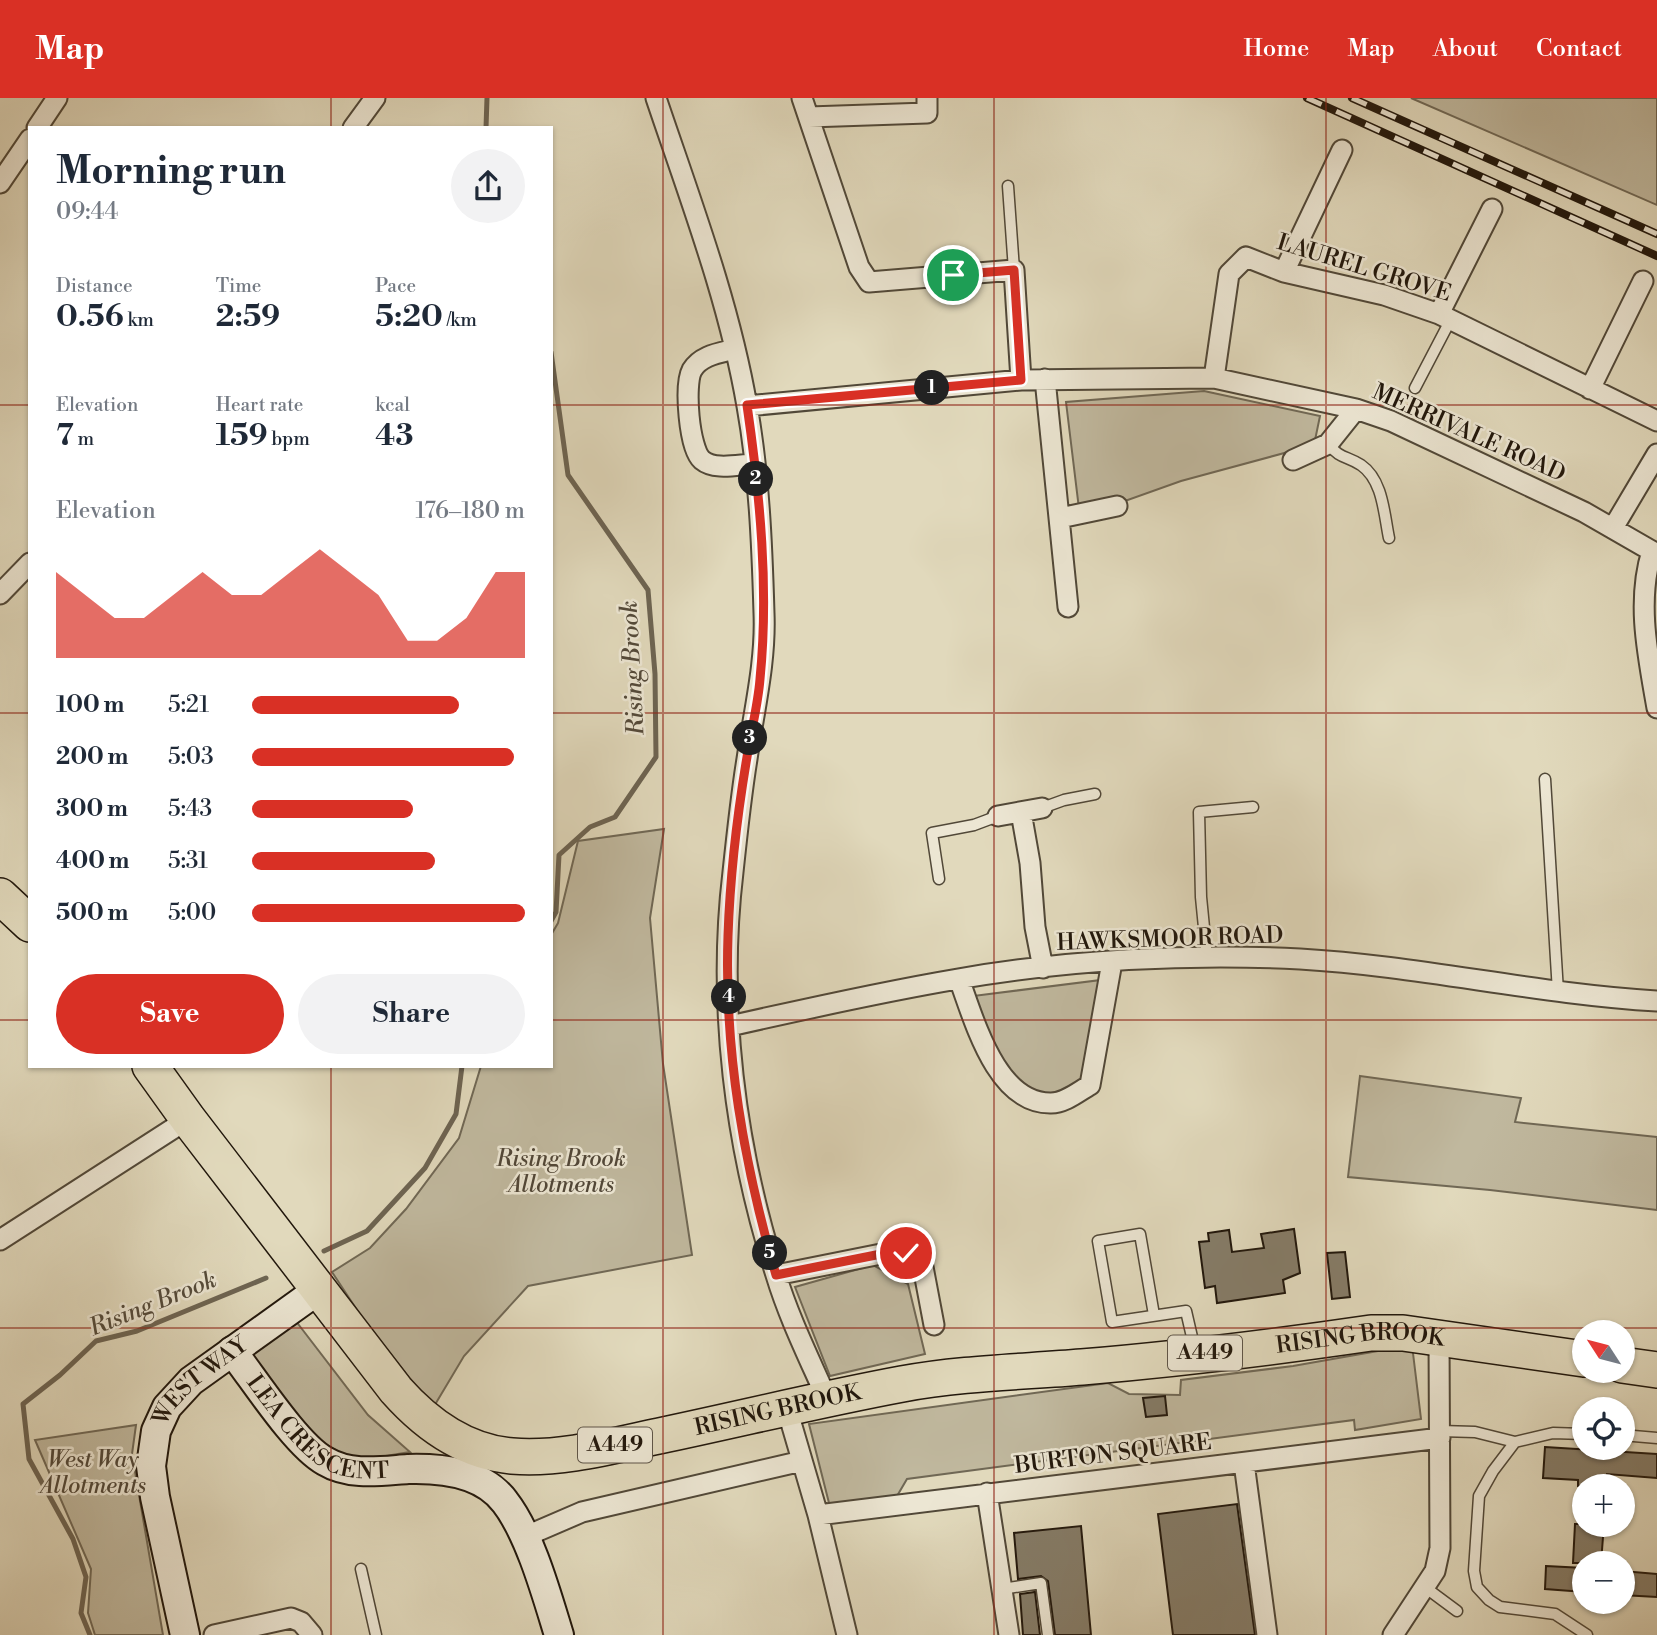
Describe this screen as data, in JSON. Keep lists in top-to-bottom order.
{
  "streets": {
    "highway": ["RISING BROOK", "A449"],
    "street": [
      "LAUREL GROVE",
      "MERRIVALE ROAD",
      "HAWKSMOOR ROAD",
      "WEST WAY",
      "LEA CRESCENT",
      "BURTON SQUARE"
    ]
  },
  "crossings": [
    ["LAUREL GROVE", "MERRIVALE ROAD"],
    ["RISING BROOK", "WEST WAY"],
    ["WEST WAY", "LEA CRESCENT"]
  ],
  "water": ["Rising Brook"],
  "parks": ["Rising Brook Allotments", "West Way Allotments"],
  "north": "top left",
  "page": {
    "header": "Map",
    "nav": [
      "Home",
      "Map",
      "About",
      "Contact"
    ],
    "heading": ["Morning run", "09:44"],
    "stats": [
      ["Distance", "0.56 km"],
      ["Time", "2:59"],
      ["Pace", "5:20 /km"],
      ["Elevation", "7 m"],
      ["Heart rate", "159 bpm"],
      ["kcal", "43"]
    ],
    "pins": [
      "1",
      "2",
      "3",
      "4",
      "5"
    ],
    "chart": ["Elevation", "176–180 m"],
    "list": [
      {
        "name": "100 m",
        "note": "5:21"
      },
      {
        "name": "200 m",
        "note": "5:03"
      },
      {
        "name": "300 m",
        "note": "5:43"
      },
      {
        "name": "400 m",
        "note": "5:31"
      },
      {
        "name": "500 m",
        "note": "5:00"
      }
    ],
    "buttons": ["Save", "Share"],
    "map_buttons": ["+", "−"]
  }
}
